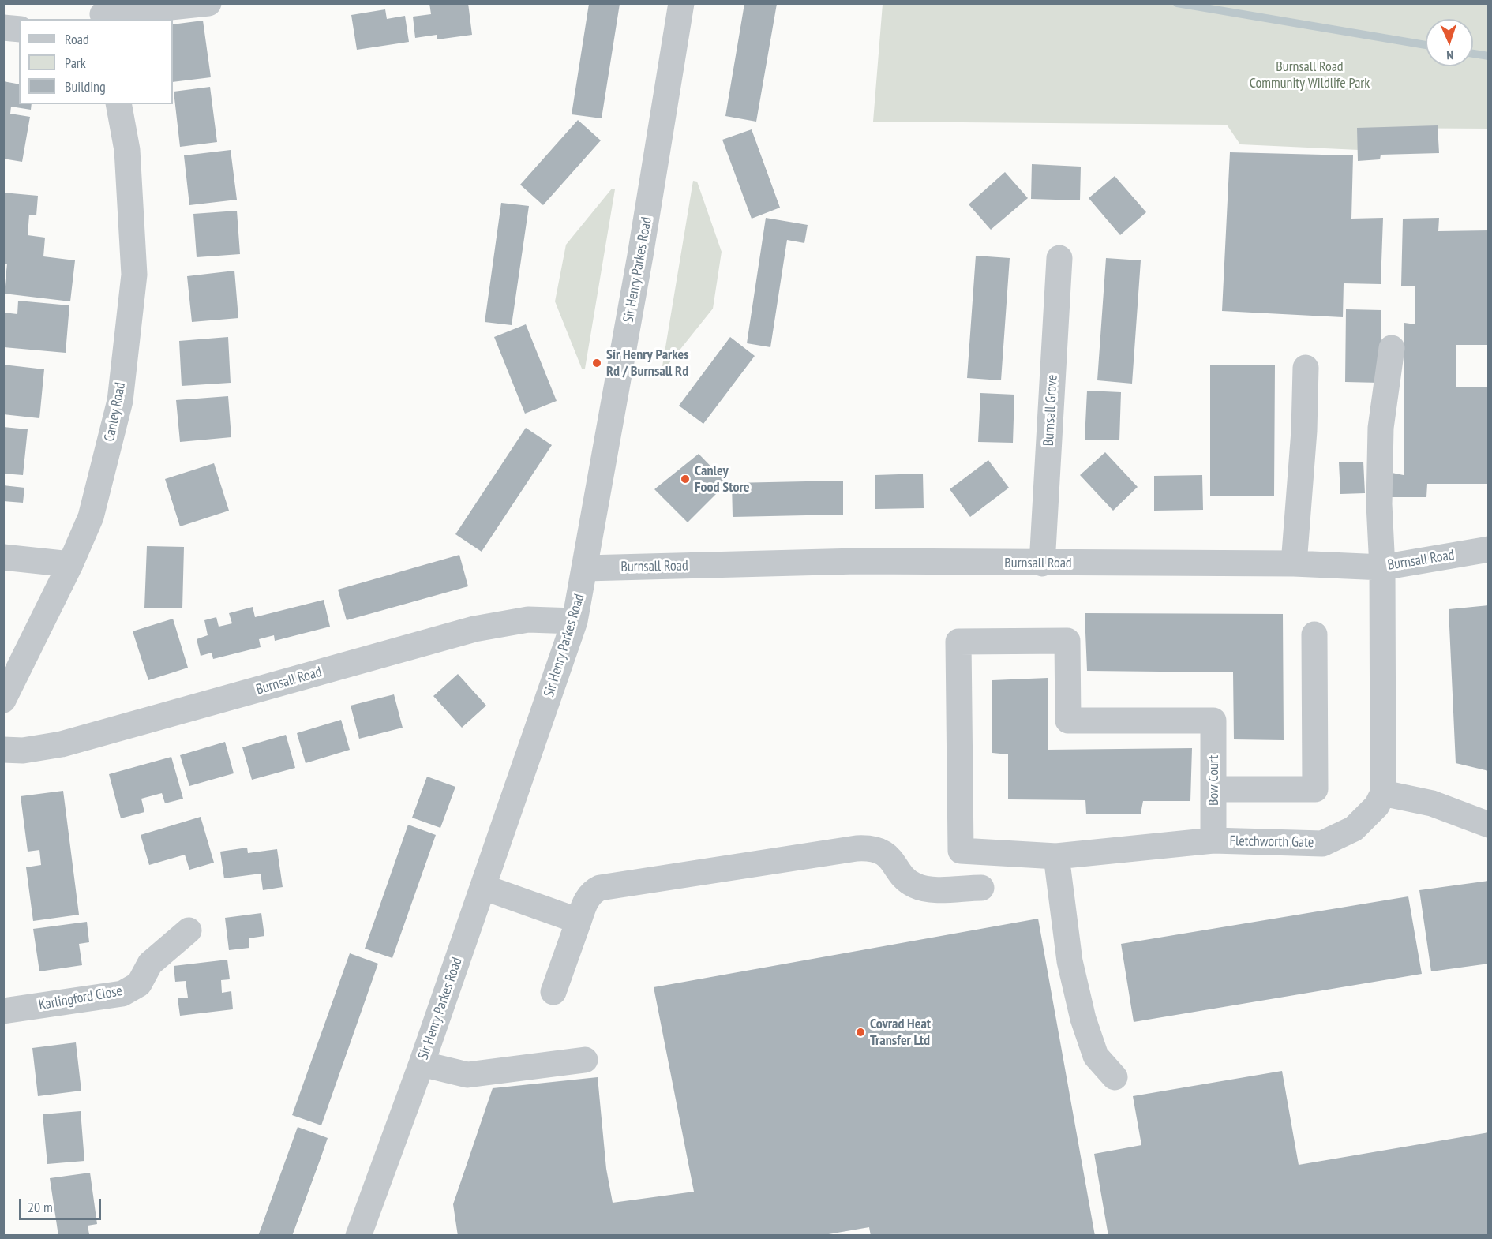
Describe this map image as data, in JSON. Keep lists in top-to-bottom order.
{
  "streets": {
    "street": [
      "Sir Henry Parkes Road",
      "Burnsall Grove",
      "Canley Road",
      "Burnsall Road",
      "Bow Court",
      "Fletchworth Gate",
      "Karlingford Close"
    ]
  },
  "crossings": [
    ["Sir Henry Parkes Road", "Burnsall Road"],
    ["Burnsall Grove", "Burnsall Road"],
    ["Bow Court", "Fletchworth Gate"]
  ],
  "parks": ["Burnsall Road Community Wildlife Park"],
  "places": ["Sir Henry Parkes Rd / Burnsall Rd", "Canley Food Store", "Covrad Heat Transfer Ltd"],
  "legend": ["Road", "Park", "Building"],
  "scale_bar": "20 m",
  "north": "bottom"
}
